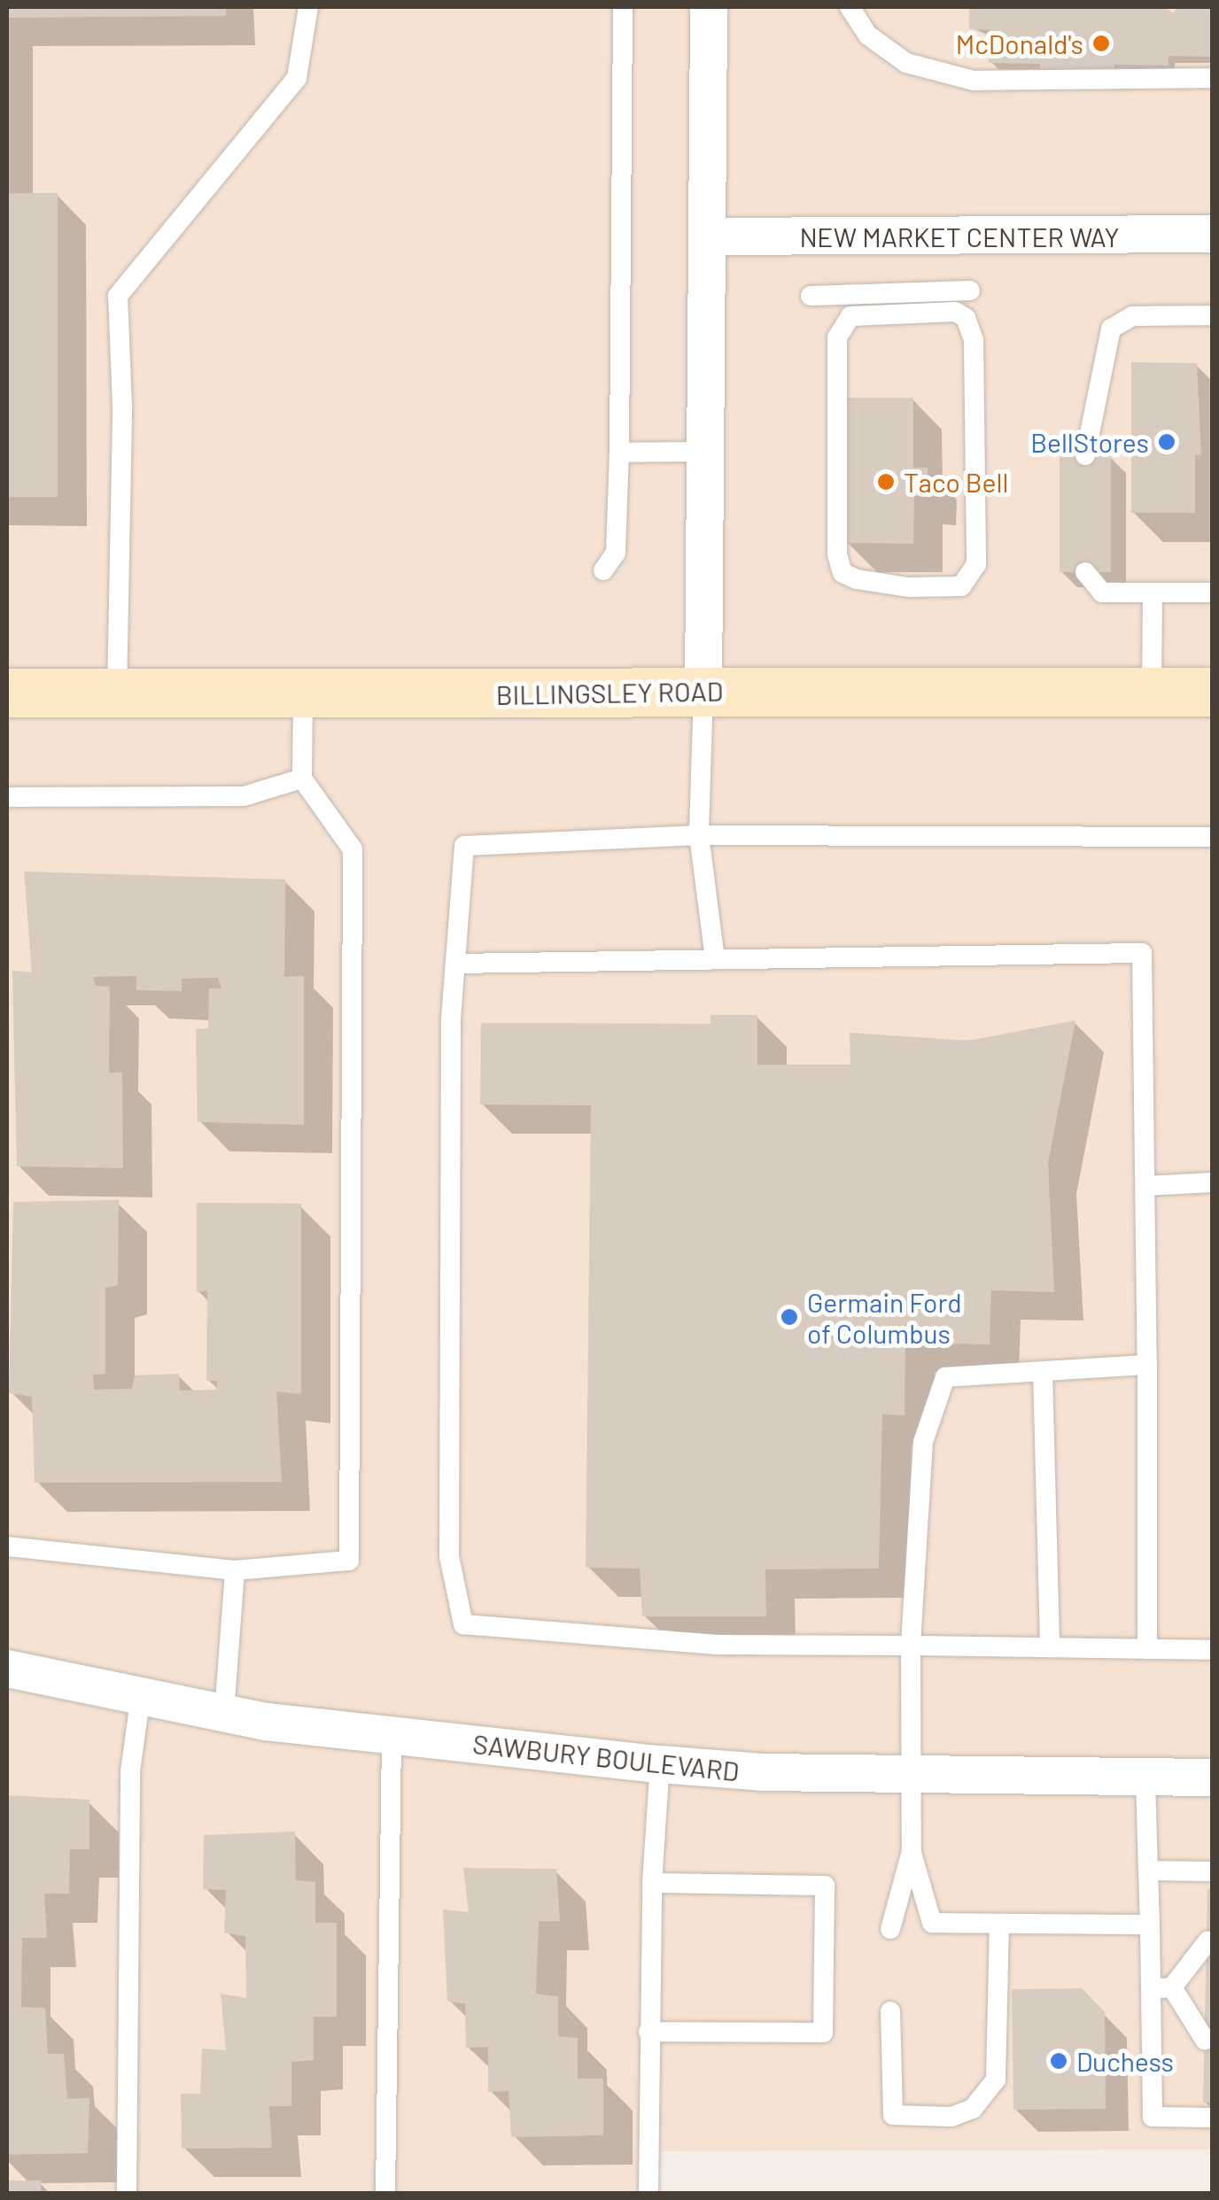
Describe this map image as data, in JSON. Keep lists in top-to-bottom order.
{
  "streets": {
    "street": ["NEW MARKET CENTER WAY", "BILLINGSLEY ROAD", "SAWBURY BOULEVARD"]
  },
  "places": [
    "McDonald's",
    "BellStores",
    "Taco Bell",
    "Germain Ford of Columbus",
    "Duchess"
  ]
}
